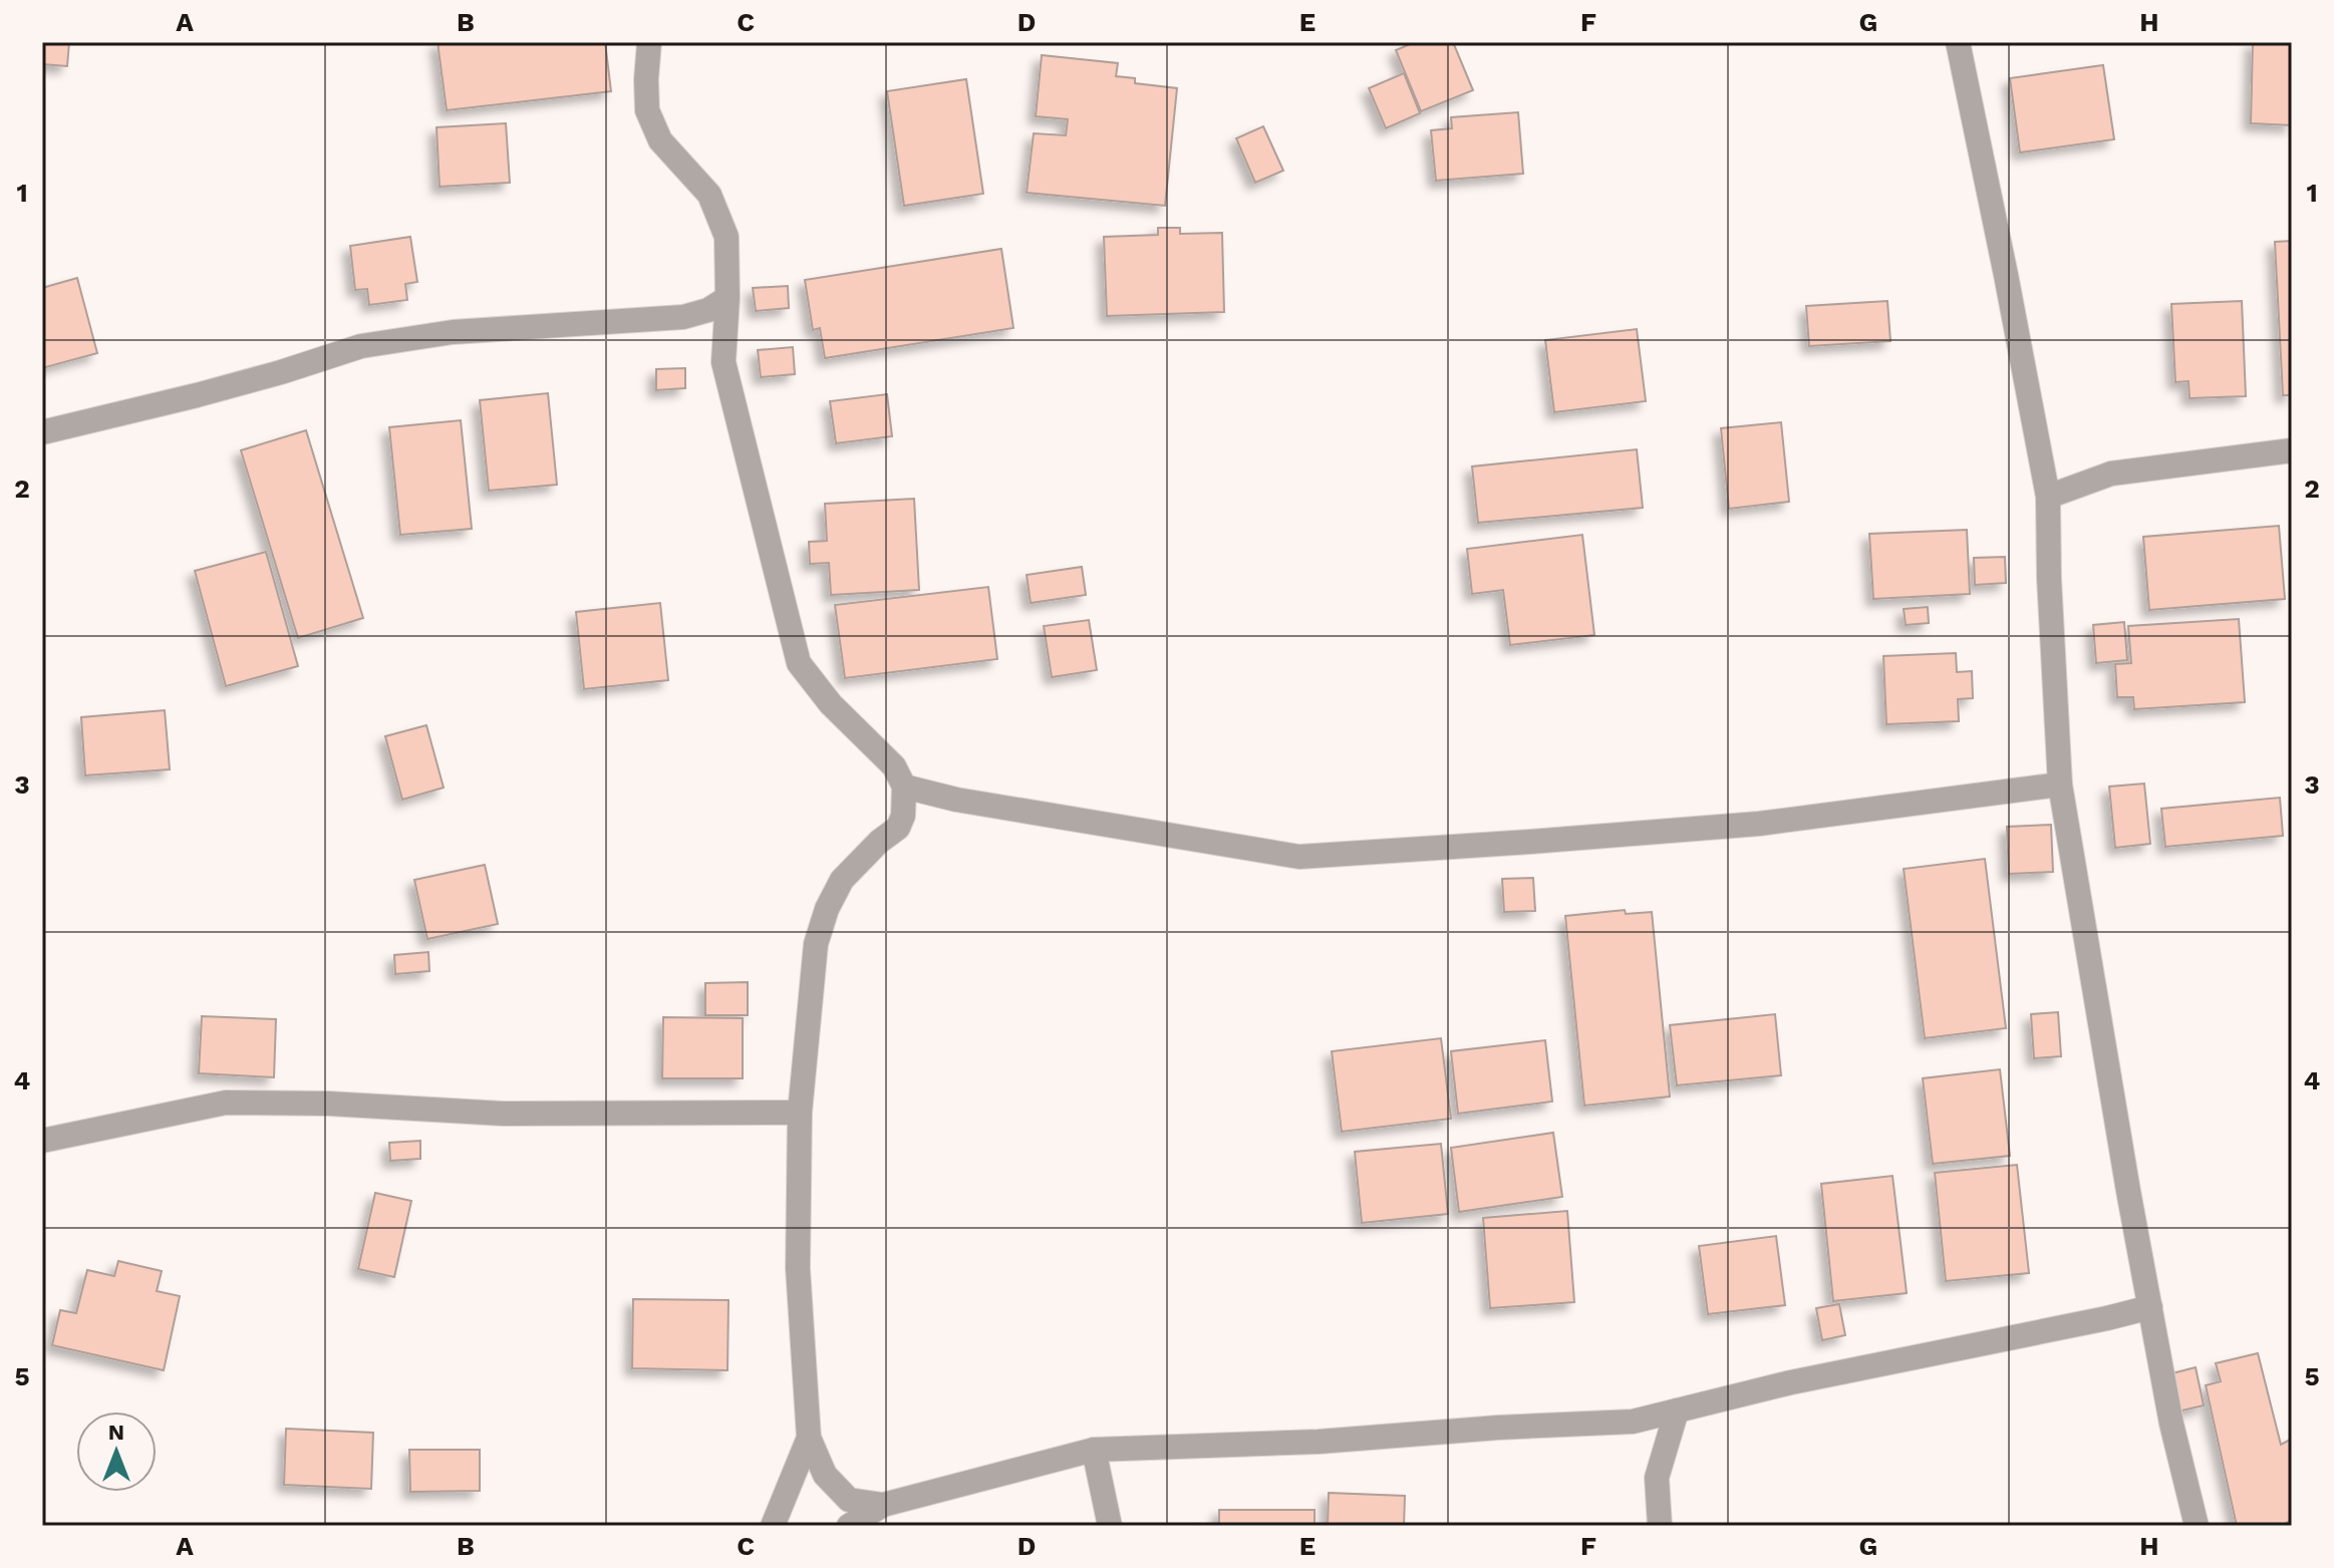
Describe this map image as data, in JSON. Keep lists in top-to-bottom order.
{
  "north": "top",
  "grid": {
    "columns": [
      "A",
      "B",
      "C",
      "D",
      "E",
      "F",
      "G",
      "H"
    ],
    "rows": [
      "1",
      "2",
      "3",
      "4",
      "5"
    ]
  }
}
